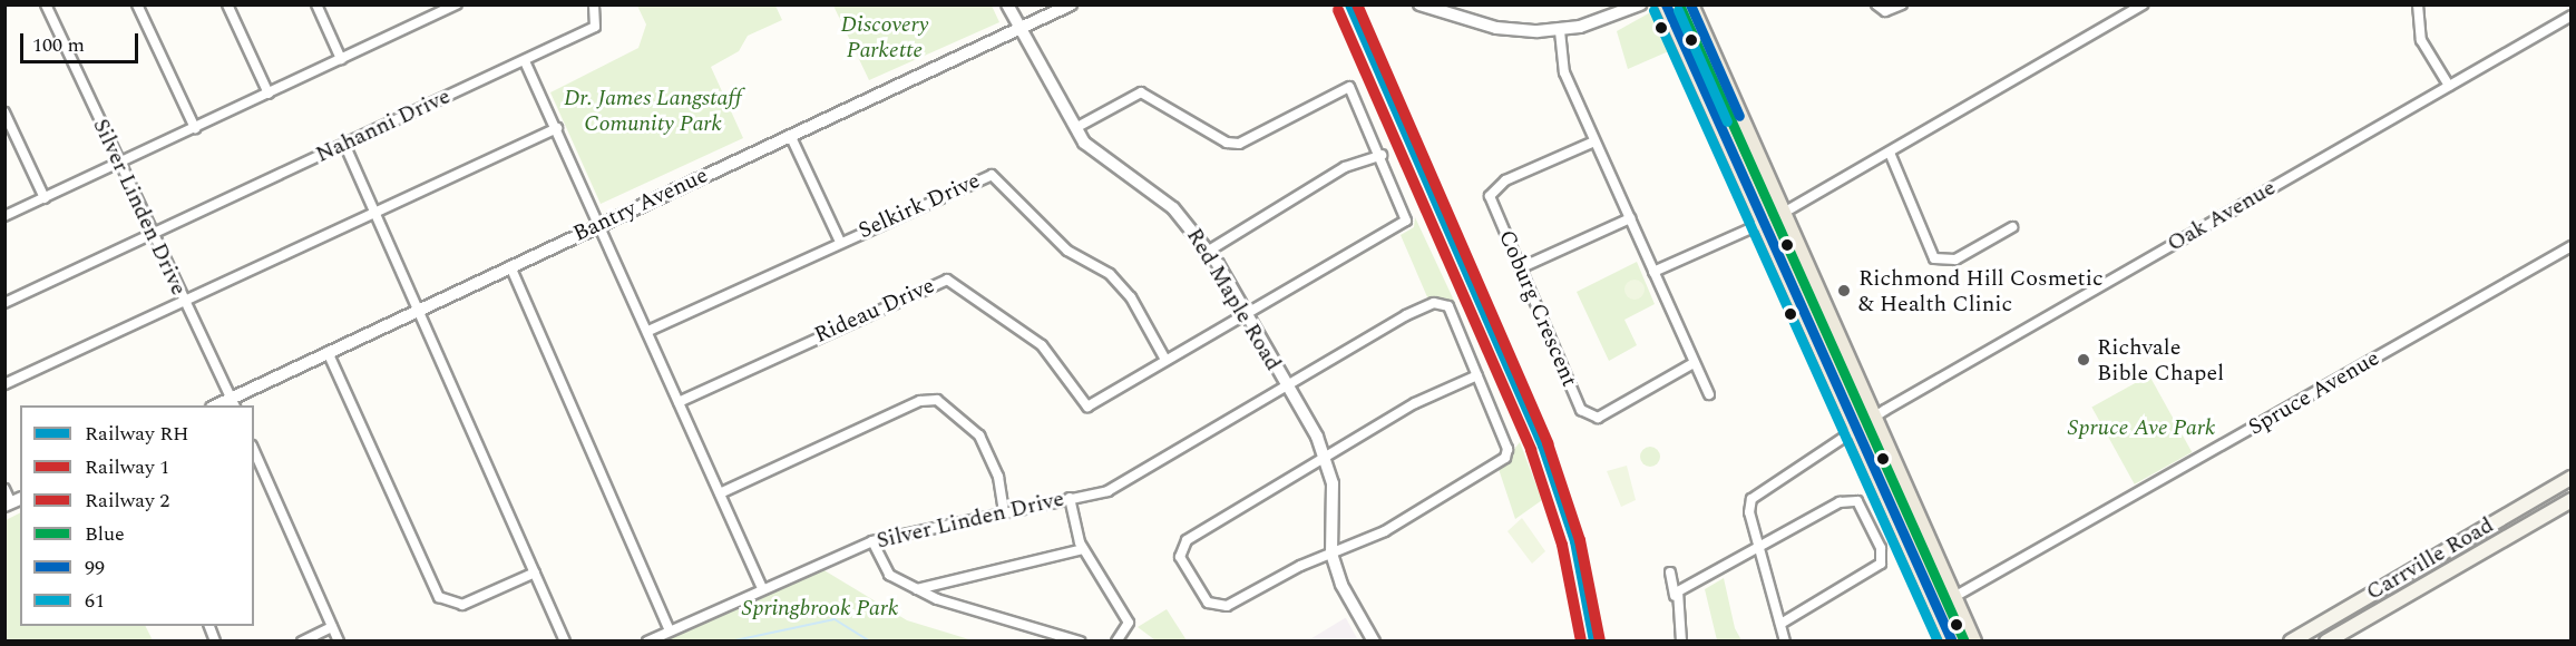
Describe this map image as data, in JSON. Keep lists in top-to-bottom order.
{
  "streets": {
    "main road": ["Carrville Road"],
    "street": [
      "Nahanni Drive",
      "Bantry Avenue",
      "Selkirk Drive",
      "Silver Linden Drive",
      "Oak Avenue",
      "Red Maple Road",
      "Coburg Crescent",
      "Rideau Drive",
      "Spruce Avenue"
    ]
  },
  "crossings": [
    ["Nahanni Drive", "Silver Linden Drive"],
    ["Bantry Avenue", "Silver Linden Drive"],
    ["Bantry Avenue", "Red Maple Road"],
    ["Selkirk Drive", "Rideau Drive"],
    ["Silver Linden Drive", "Red Maple Road"],
    ["Red Maple Road", "Rideau Drive"]
  ],
  "parks": [
    "Discovery Parkette",
    "Dr. James Langstaff Comunity Park",
    "Spruce Ave Park",
    "Springbrook Park"
  ],
  "places": ["Richmond Hill Cosmetic & Health Clinic", "Richvale Bible Chapel"],
  "lines": [
    "rail line RH",
    "rail line 2",
    "transit line Blue",
    "transit line 99",
    "rail line 1",
    "transit line 61"
  ],
  "legend": [
    "Railway RH",
    "Railway 1",
    "Railway 2",
    "Blue",
    "99",
    "61"
  ],
  "scale_bar": "100 m"
}
